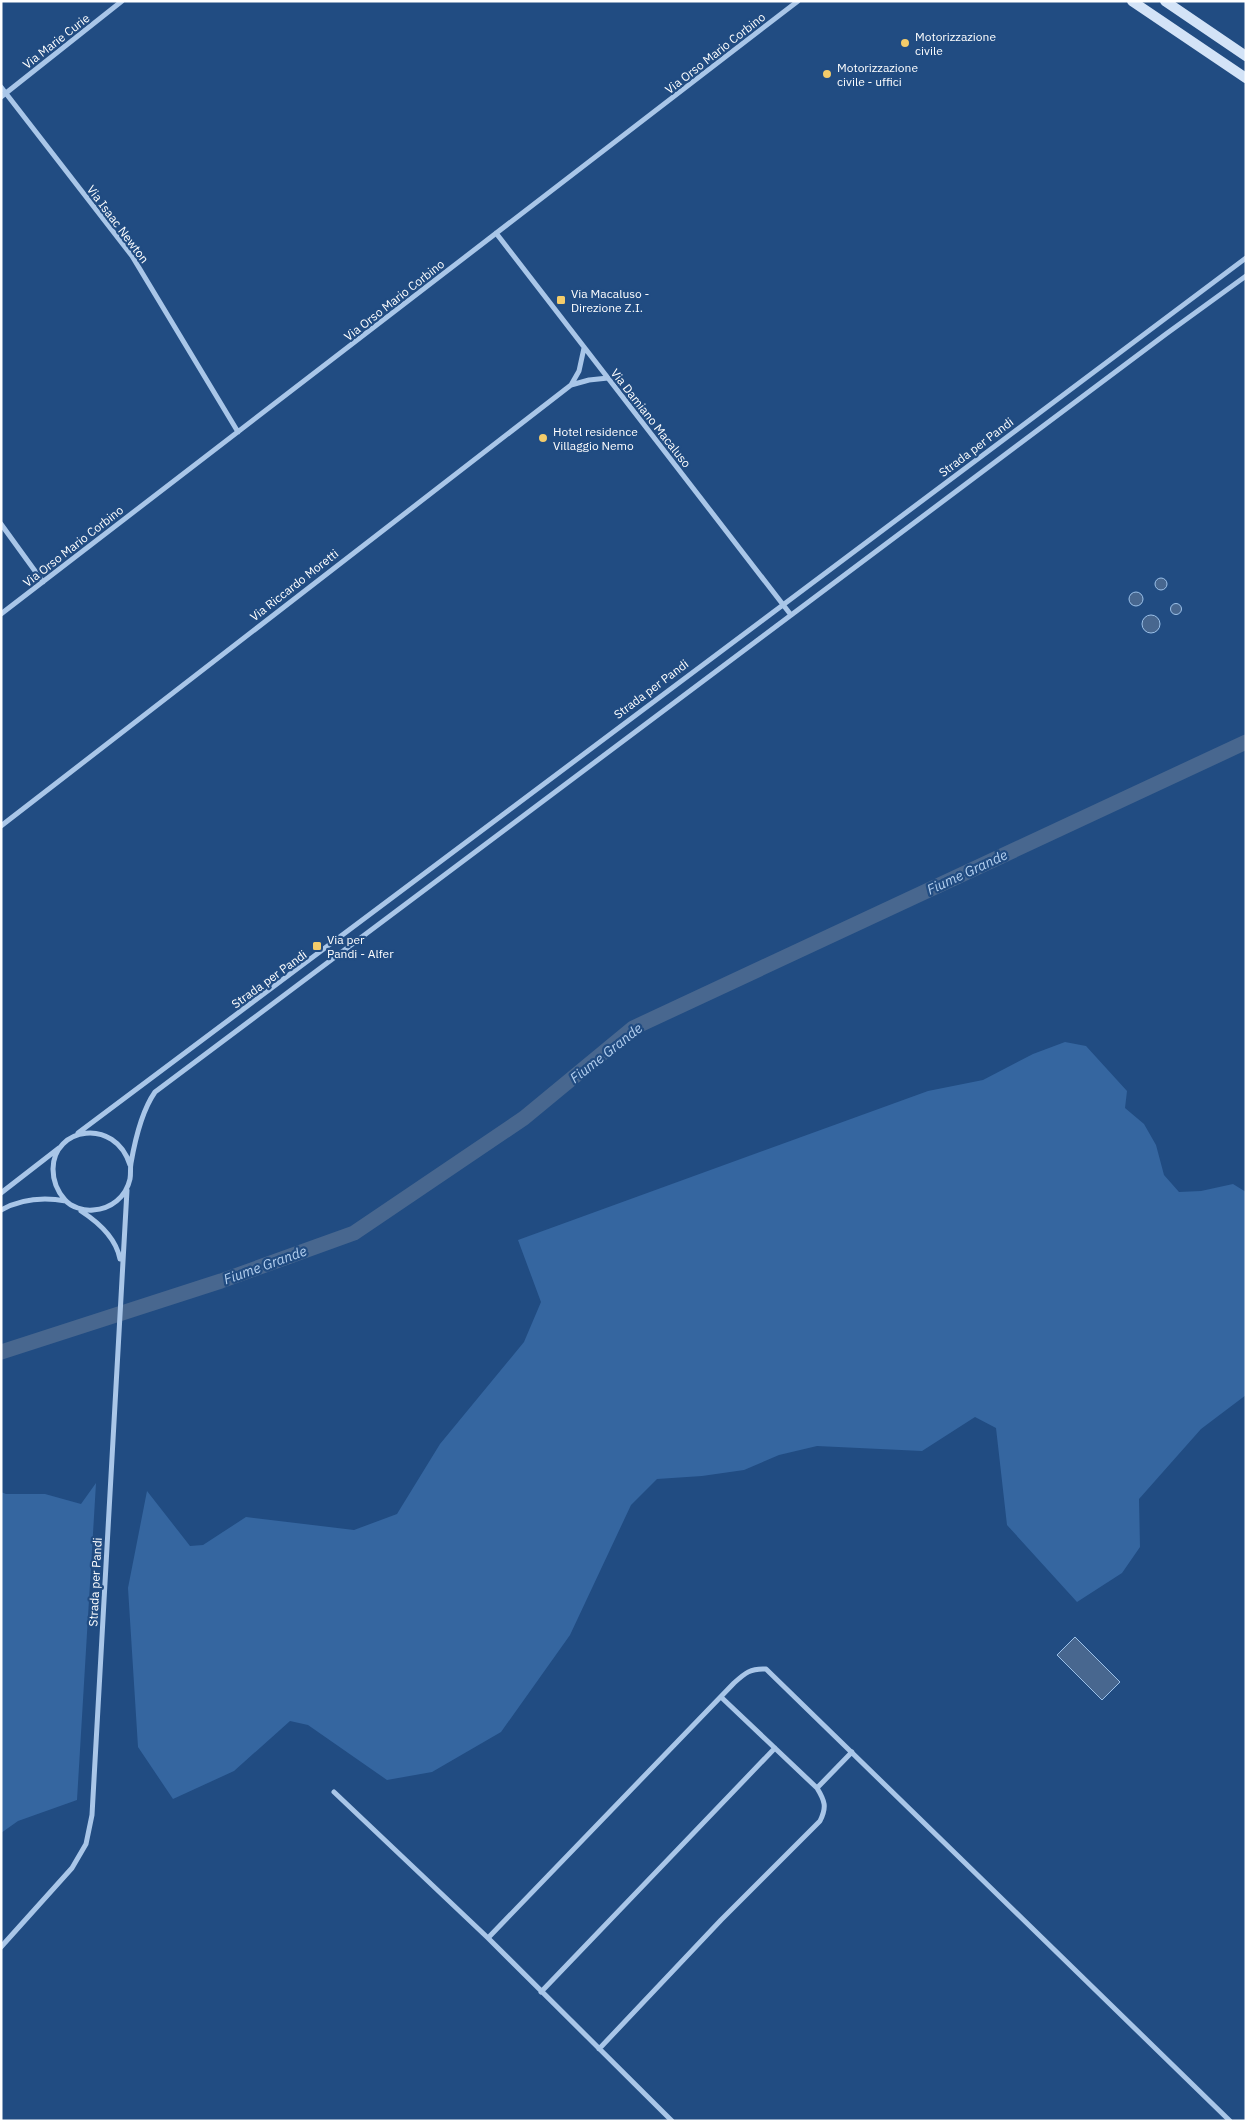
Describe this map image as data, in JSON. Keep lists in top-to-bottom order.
{
  "streets": {
    "street": [
      "Via Marie Curie",
      "Via Orso Mario Corbino",
      "Via Isaac Newton",
      "Via Damiano Macaluso",
      "Strada per Pandi",
      "Via Riccardo Moretti"
    ]
  },
  "crossings": [
    ["Via Marie Curie", "Via Isaac Newton"],
    ["Via Orso Mario Corbino", "Via Isaac Newton"],
    ["Via Orso Mario Corbino", "Via Damiano Macaluso"],
    ["Via Damiano Macaluso", "Strada per Pandi"],
    ["Via Damiano Macaluso", "Via Riccardo Moretti"]
  ],
  "water": ["Fiume Grande"],
  "places": {
    "other": ["Motorizzazione civile", "Motorizzazione civile - uffici", "Hotel residence Villaggio Nemo"],
    "transit": ["Via Macaluso - Direzione Z.I.", "Via per Pandi - Alfer"]
  }
}
